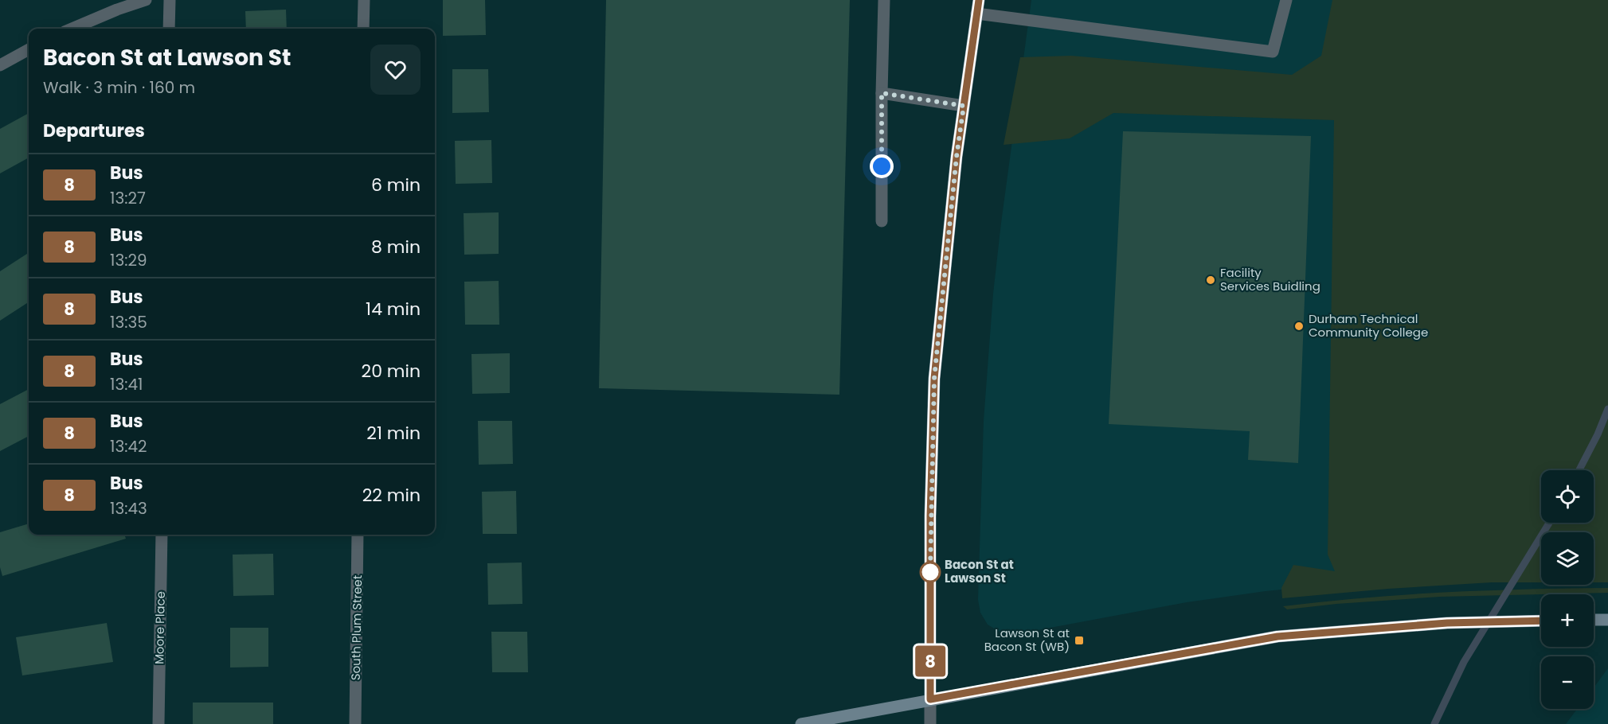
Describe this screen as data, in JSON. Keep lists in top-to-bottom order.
{
  "streets": {
    "street": ["Moore Place", "South Plum Street"]
  },
  "places": {
    "other": ["Facility Services Buidling", "Durham Technical Community College", "Bacon St at Lawson St"],
    "transit": ["Lawson St at Bacon St (WB)"]
  },
  "lines": ["bus line 8"],
  "page": {
    "on_map": "8",
    "heading": [
      ["Bacon St at Lawson St", "Walk · 3 min · 160 m"],
      "Departures"
    ],
    "list": [
      {
        "mark": "8",
        "name": "Bus",
        "note": "13:27",
        "value": "6 min"
      },
      {
        "mark": "8",
        "name": "Bus",
        "note": "13:29",
        "value": "8 min"
      },
      {
        "mark": "8",
        "name": "Bus",
        "note": "13:35",
        "value": "14 min"
      },
      {
        "mark": "8",
        "name": "Bus",
        "note": "13:41",
        "value": "20 min"
      },
      {
        "mark": "8",
        "name": "Bus",
        "note": "13:42",
        "value": "21 min"
      },
      {
        "mark": "8",
        "name": "Bus",
        "note": "13:43",
        "value": "22 min"
      }
    ],
    "map_buttons": ["+", "−"]
  }
}
